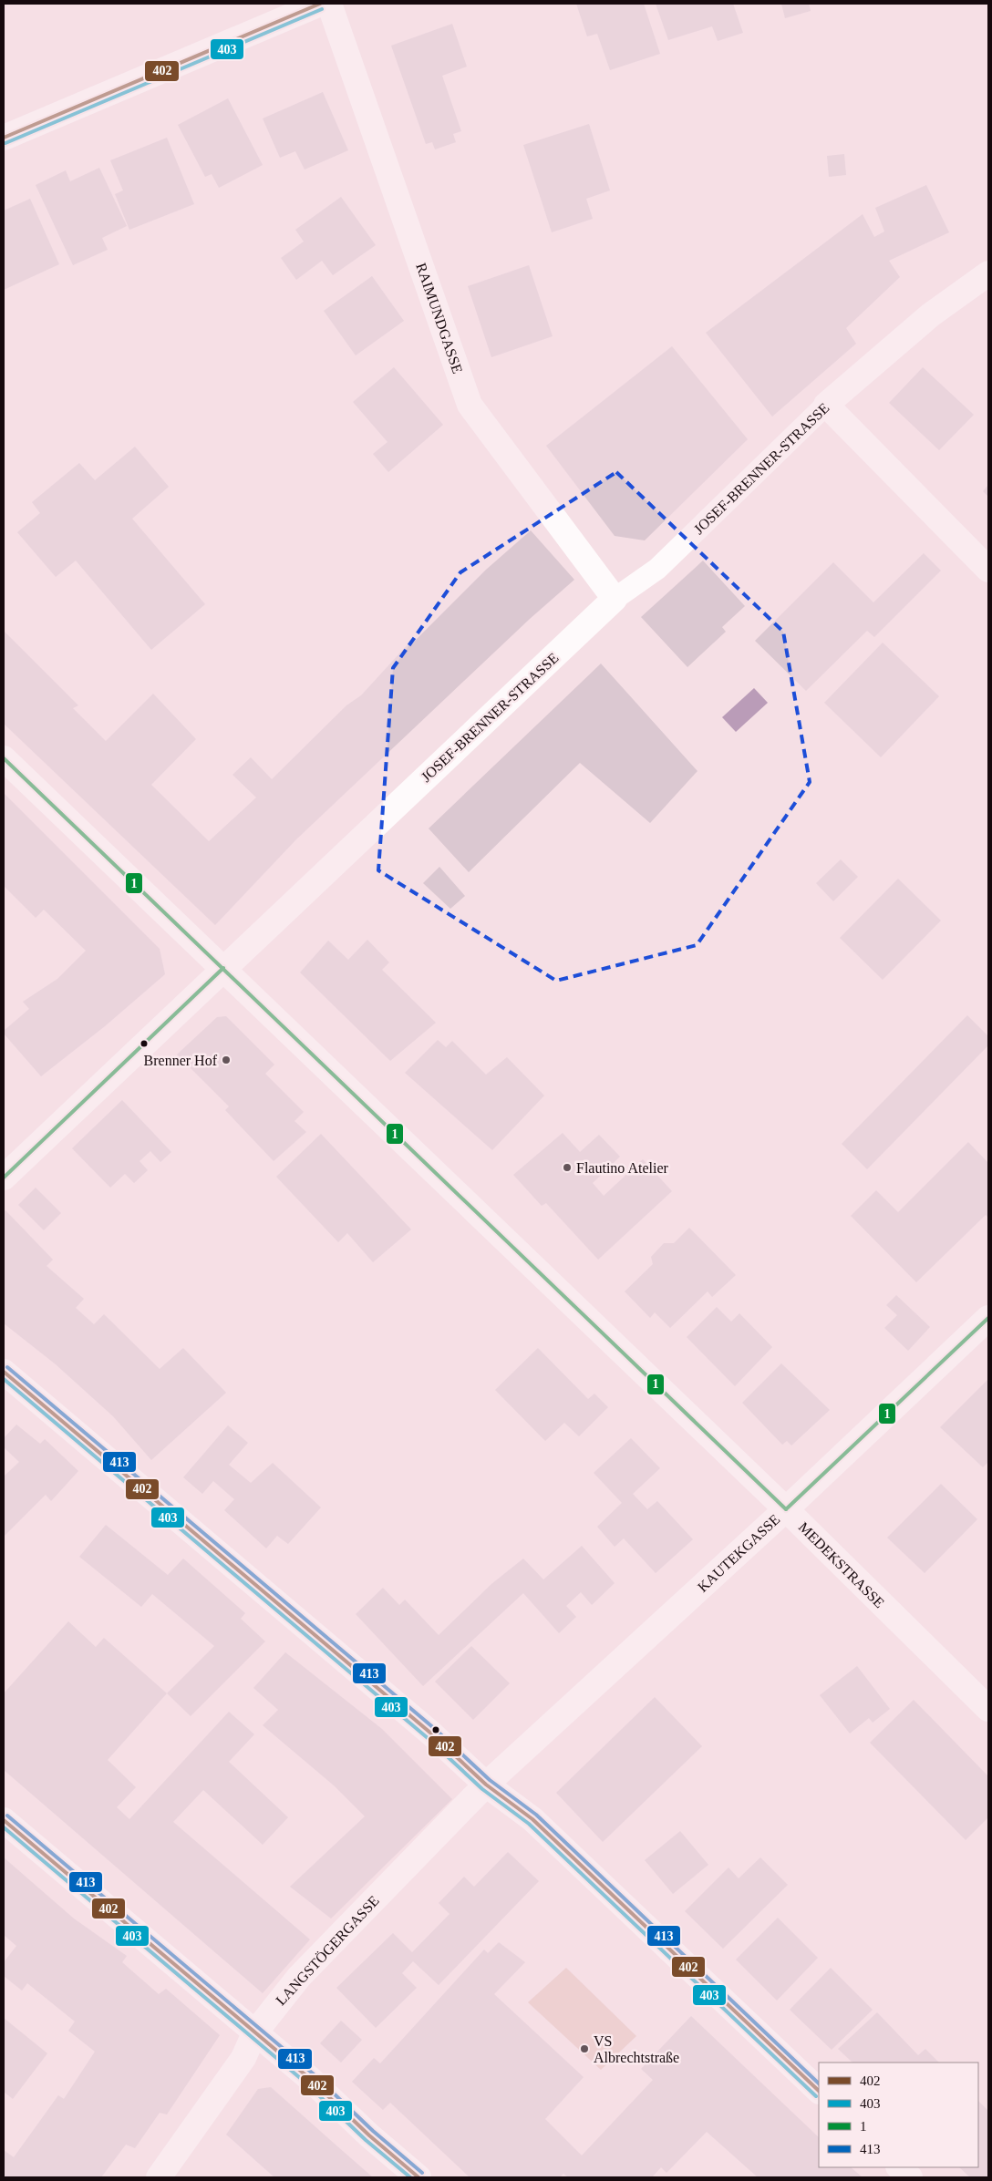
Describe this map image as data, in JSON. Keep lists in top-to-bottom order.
{
  "streets": {
    "street": [
      "RAIMUNDGASSE",
      "JOSEF-BRENNER-STRASSE",
      "KAUTEKGASSE",
      "MEDEKSTRASSE",
      "LANGSTÖGERGASSE"
    ]
  },
  "crossings": [
    ["RAIMUNDGASSE", "JOSEF-BRENNER-STRASSE"],
    ["JOSEF-BRENNER-STRASSE", "MEDEKSTRASSE"],
    ["KAUTEKGASSE", "MEDEKSTRASSE"],
    ["KAUTEKGASSE", "LANGSTÖGERGASSE"]
  ],
  "places": ["Brenner Hof", "Flautino Atelier", "VS Albrechtstraße"],
  "lines": [
    "transit line 402",
    "transit line 403",
    "transit line 1",
    "transit line 413"
  ],
  "legend": [
    "402",
    "403",
    "1",
    "413"
  ]
}
